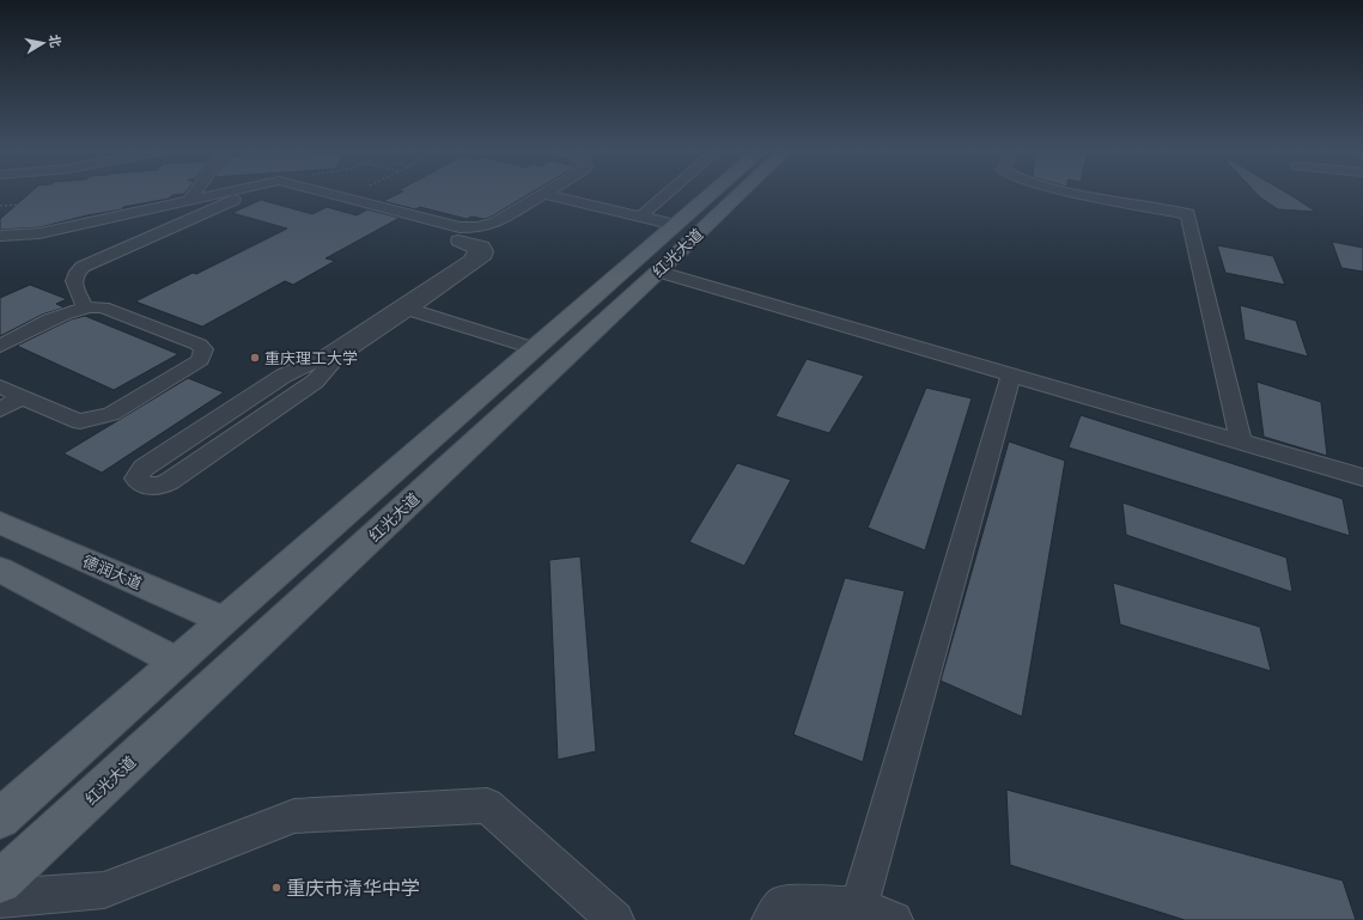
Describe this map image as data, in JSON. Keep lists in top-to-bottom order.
{
  "streets": {
    "main road": ["红光大道", "德润大道"]
  },
  "crossings": [
    ["红光大道", "德润大道"]
  ],
  "places": ["重庆理工大学", "重庆市清华中学"],
  "north": "right"
}
